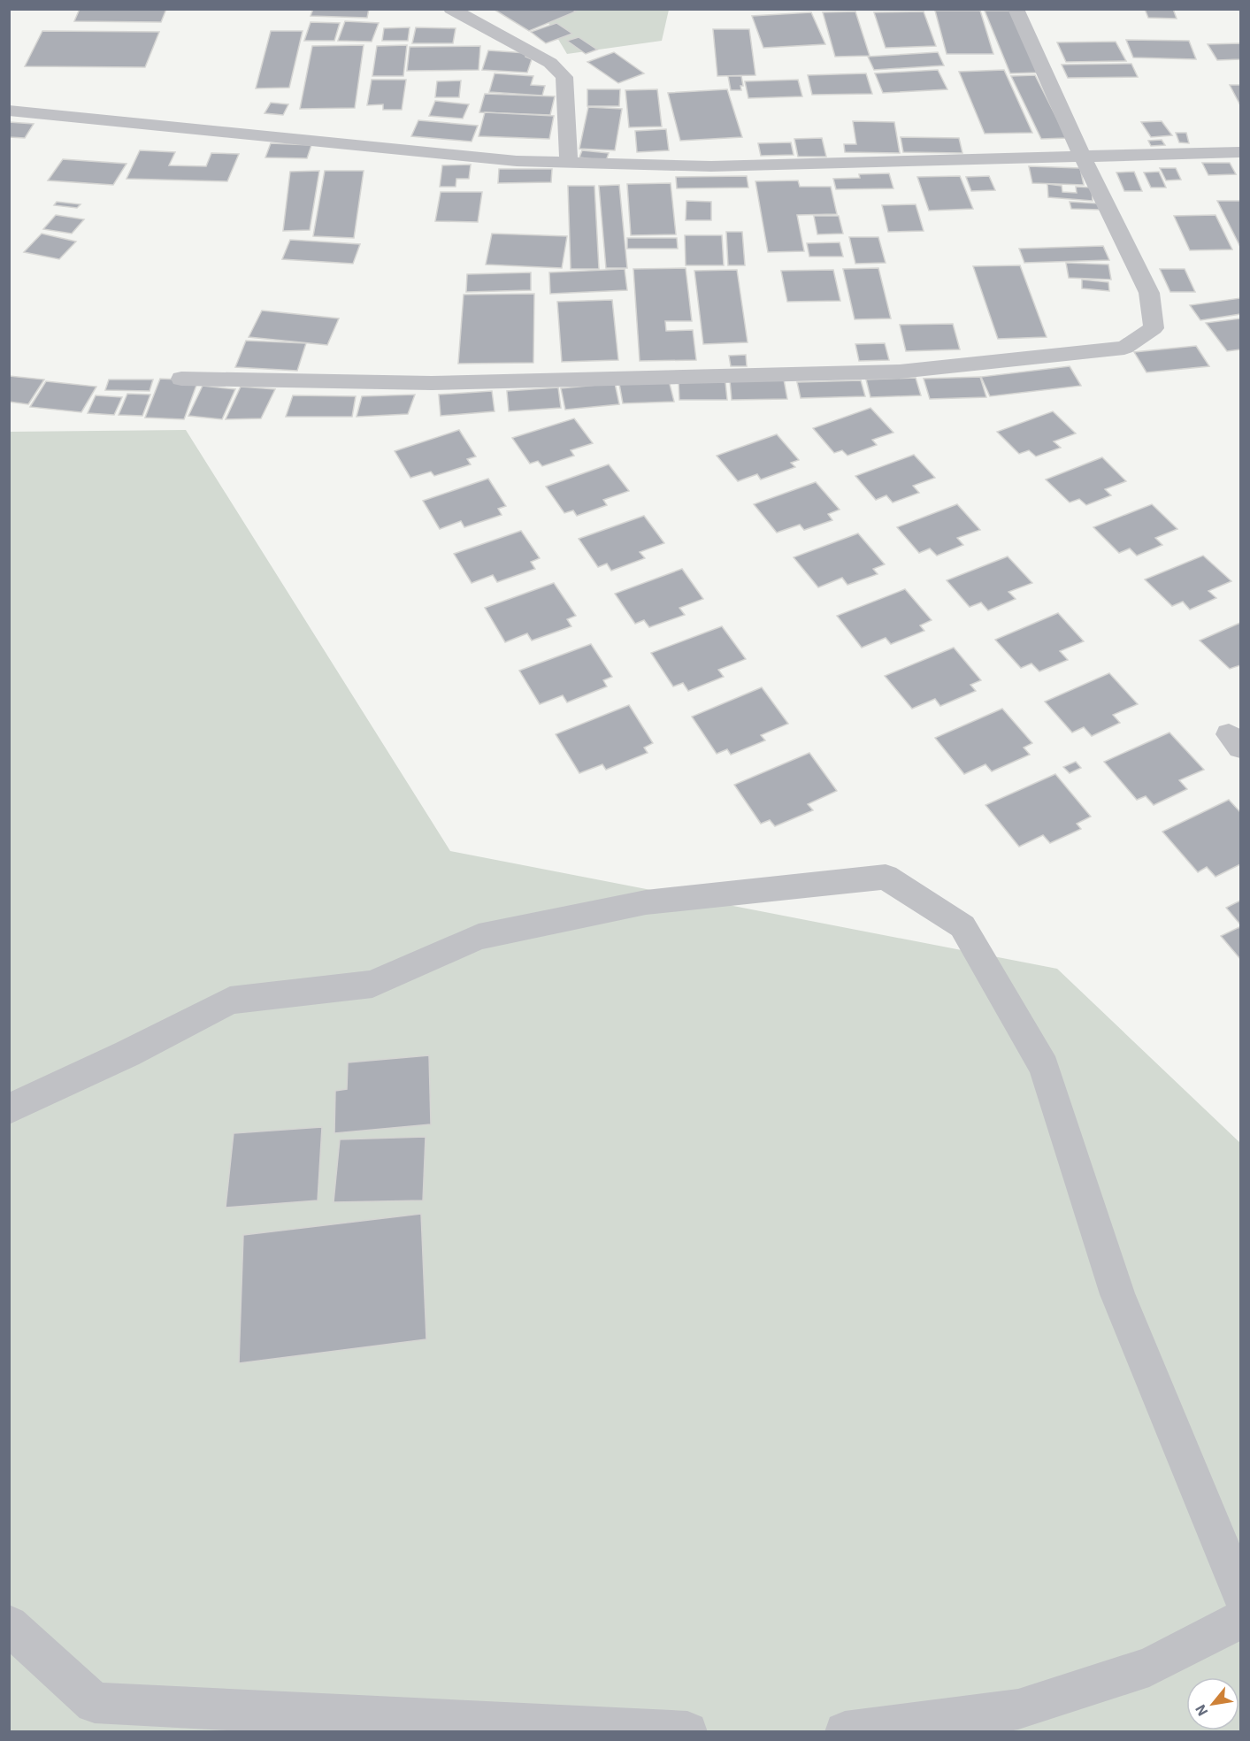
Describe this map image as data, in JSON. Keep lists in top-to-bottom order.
{
  "north": "bottom left"
}
